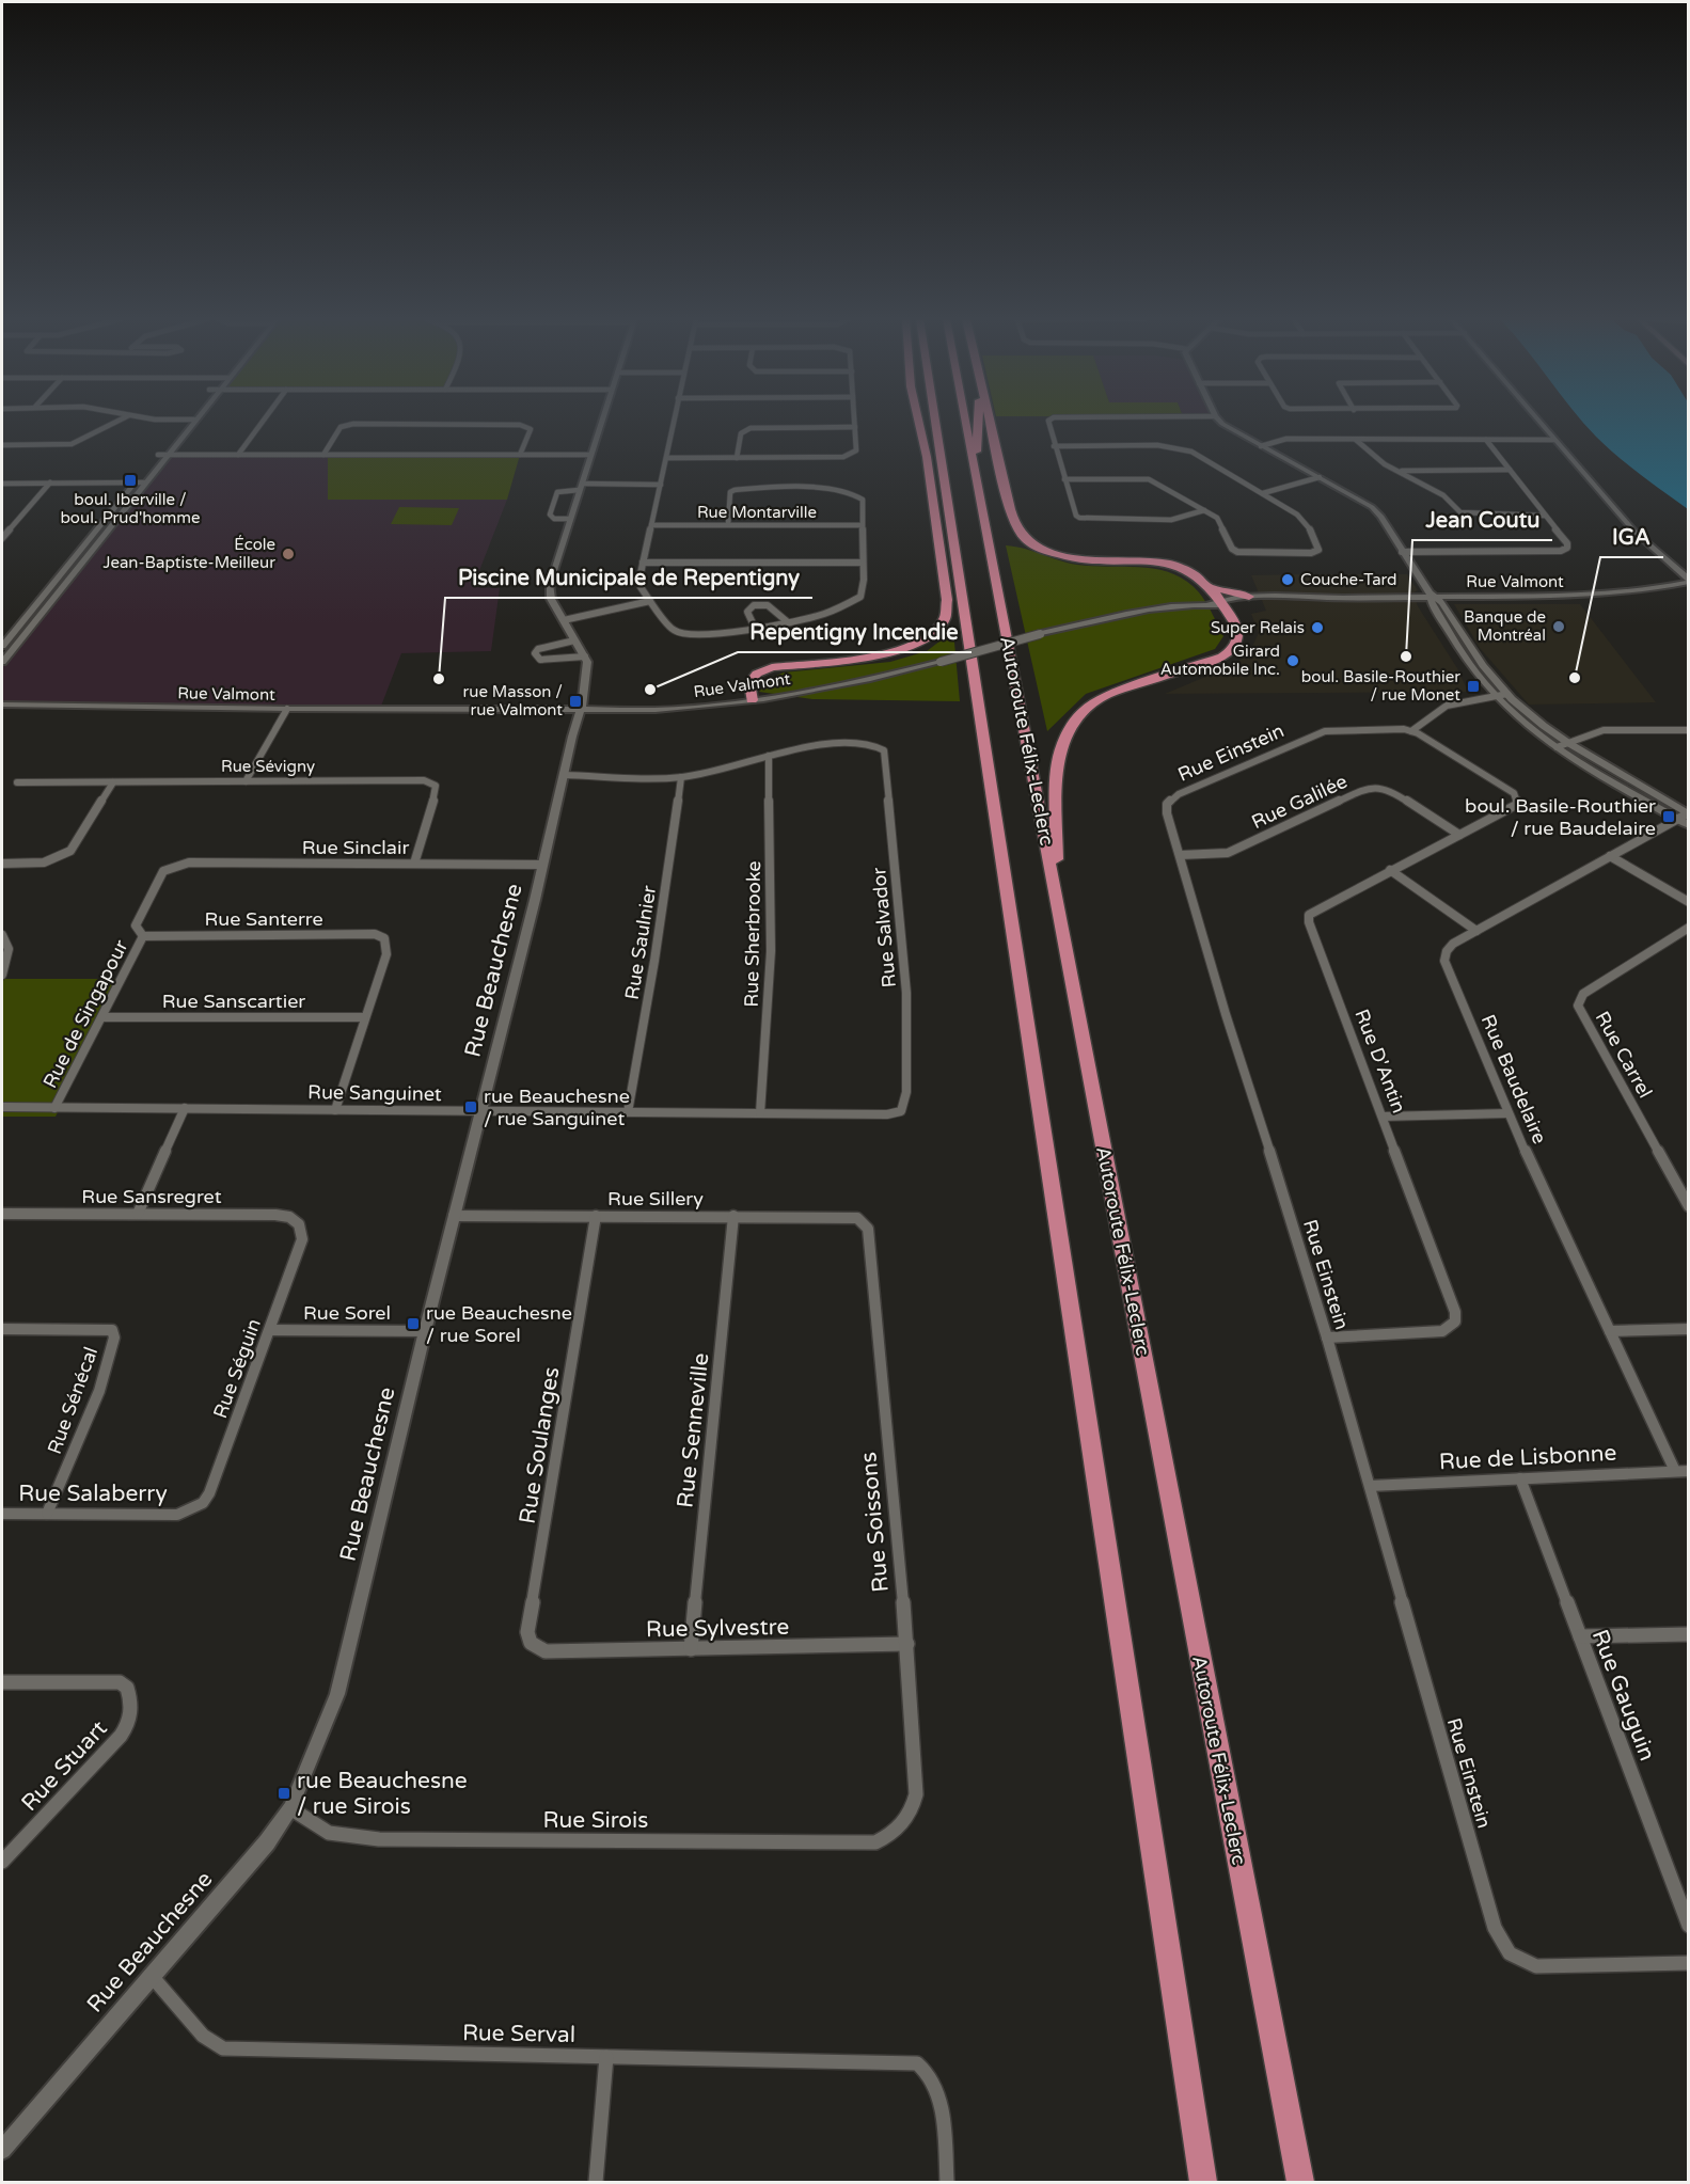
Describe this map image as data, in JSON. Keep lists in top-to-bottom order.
{
  "streets": {
    "highway": ["Autoroute Félix-Leclerc"],
    "street": [
      "Rue Montarville",
      "Rue Valmont",
      "Rue Einstein",
      "Rue Sévigny",
      "Rue Galilée",
      "Rue Sinclair",
      "Rue Santerre",
      "Rue Salvador",
      "Rue Sherbrooke",
      "Rue Saulnier",
      "Rue Beauchesne",
      "Rue Sanscartier",
      "Rue de Singapour",
      "Rue Carrel",
      "Rue D'Antin",
      "Rue Baudelaire",
      "Rue Sanguinet",
      "Rue Sansregret",
      "Rue Sillery",
      "Rue Sorel",
      "Rue Séguin",
      "Rue Sénécal",
      "Rue Senneville",
      "Rue Soulanges",
      "Rue de Lisbonne",
      "Rue Salaberry",
      "Rue Soissons",
      "Rue Sylvestre",
      "Rue Gauguin",
      "Rue Stuart",
      "Rue Sirois",
      "Rue Serval"
    ]
  },
  "crossings": [
    ["Rue Valmont", "Rue Beauchesne"],
    ["Rue Einstein", "Rue Galilée"],
    ["Rue Einstein", "Rue D'Antin"],
    ["Rue Einstein", "Rue de Lisbonne"],
    ["Rue Sévigny", "Rue Sinclair"],
    ["Rue Galilée", "Rue D'Antin"],
    ["Rue Sinclair", "Rue Beauchesne"],
    ["Rue Sinclair", "Rue de Singapour"],
    ["Rue Santerre", "Rue Sanscartier"],
    ["Rue Santerre", "Rue de Singapour"],
    ["Rue Salvador", "Rue Sherbrooke"],
    ["Rue Salvador", "Rue Sanguinet"],
    ["Rue Sherbrooke", "Rue Sanguinet"],
    ["Rue Saulnier", "Rue Sanguinet"],
    ["Rue Beauchesne", "Rue Sanguinet"],
    ["Rue Beauchesne", "Rue Sillery"],
    ["Rue Beauchesne", "Rue Sorel"],
    ["Rue Beauchesne", "Rue Sirois"],
    ["Rue Beauchesne", "Rue Serval"],
    ["Rue Sanscartier", "Rue de Singapour"],
    ["Rue de Singapour", "Rue Sanguinet"],
    ["Rue Baudelaire", "Rue de Lisbonne"],
    ["Rue Sansregret", "Rue Séguin"],
    ["Rue Sillery", "Rue Senneville"],
    ["Rue Sillery", "Rue Soulanges"],
    ["Rue Sillery", "Rue Soissons"],
    ["Rue Sorel", "Rue Séguin"],
    ["Rue Séguin", "Rue Salaberry"],
    ["Rue Sénécal", "Rue Salaberry"],
    ["Rue Senneville", "Rue Sylvestre"],
    ["Rue Soulanges", "Rue Sylvestre"],
    ["Rue de Lisbonne", "Rue Gauguin"],
    ["Rue Soissons", "Rue Sylvestre"],
    ["Rue Soissons", "Rue Sirois"]
  ],
  "places": {
    "transit": [
      "boul. Iberville / boul. Prud'homme",
      "boul. Basile-Routhier / rue Monet",
      "rue Masson / rue Valmont",
      "boul. Basile-Routhier / rue Baudelaire",
      "rue Beauchesne / rue Sanguinet",
      "rue Beauchesne / rue Sorel",
      "rue Beauchesne / rue Sirois"
    ],
    "other": [
      "École Jean-Baptiste-Meilleur",
      "Couche-Tard",
      "Banque de Montréal",
      "Super Relais",
      "Jean Coutu",
      "Girard Automobile Inc.",
      "IGA",
      "Piscine Municipale de Repentigny",
      "Repentigny Incendie"
    ]
  }
}
